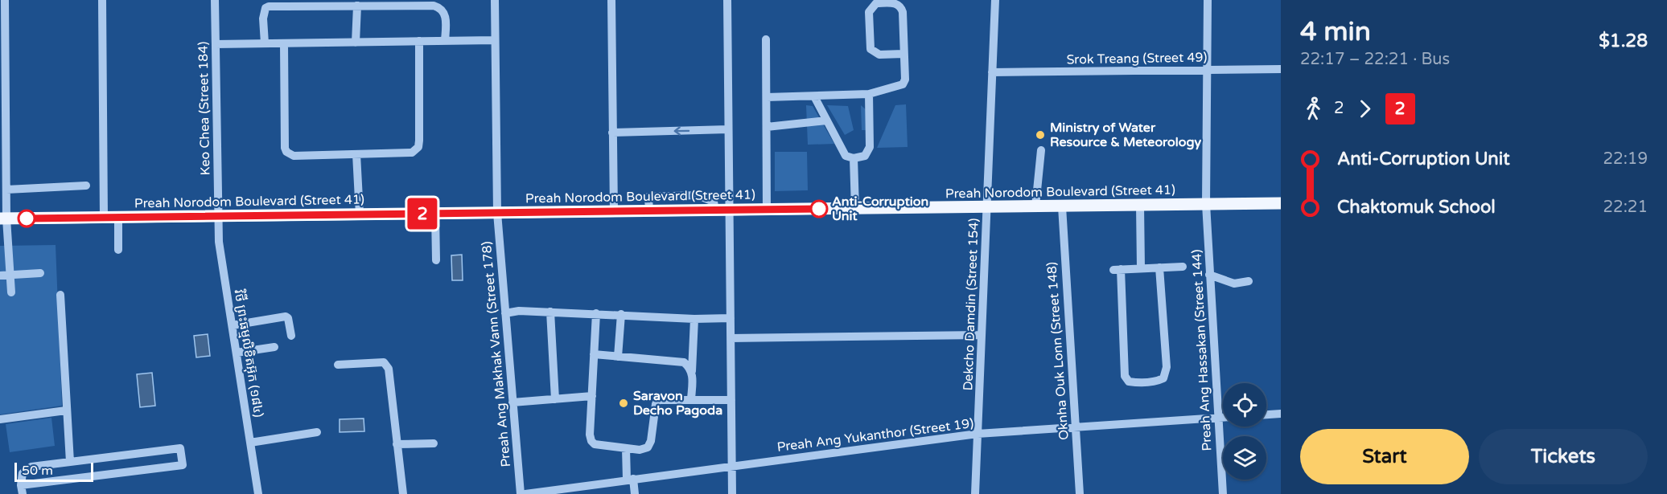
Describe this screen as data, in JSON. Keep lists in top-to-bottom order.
{
  "streets": {
    "main road": ["Preah Norodom Boulevard (Street 41)"],
    "street": [
      "Srok Treang (Street 49)",
      "Keo Chea (Street 184)",
      "Dekcho Damdin (Street 154)",
      "Preah Ang Hassakan (Street 144)",
      "Oknha Ouk Lonn (Street 148)",
      "វិថី ព្រះធម្មលិខិតអ៊ុក (១៨៤)",
      "Preah Ang Makhak Vann (Street 178)",
      "Preah Ang Yukanthor (Street 19)"
    ]
  },
  "crossings": [
    ["Srok Treang (Street 49)", "Dekcho Damdin (Street 154)"],
    ["Srok Treang (Street 49)", "Preah Ang Hassakan (Street 144)"],
    ["Keo Chea (Street 184)", "Preah Norodom Boulevard (Street 41)"],
    ["Keo Chea (Street 184)", "វិថី ព្រះធម្មលិខិតអ៊ុក (១៨៤)"],
    ["Preah Norodom Boulevard (Street 41)", "Dekcho Damdin (Street 154)"],
    ["Preah Norodom Boulevard (Street 41)", "Preah Ang Hassakan (Street 144)"],
    ["Preah Norodom Boulevard (Street 41)", "Oknha Ouk Lonn (Street 148)"],
    ["Preah Norodom Boulevard (Street 41)", "វិថី ព្រះធម្មលិខិតអ៊ុក (១៨៤)"],
    ["Preah Norodom Boulevard (Street 41)", "Preah Ang Makhak Vann (Street 178)"],
    ["Dekcho Damdin (Street 154)", "Preah Ang Yukanthor (Street 19)"],
    ["Preah Ang Hassakan (Street 144)", "Preah Ang Yukanthor (Street 19)"],
    ["Oknha Ouk Lonn (Street 148)", "Preah Ang Yukanthor (Street 19)"]
  ],
  "places": ["Ministry of Water Resource & Meteorology", "Anti-Corruption Unit", "Saravon Decho Pagoda"],
  "lines": ["bus line 2"],
  "scale_bar": "50 m",
  "page": {
    "on_map": "2",
    "heading": ["4 min", "22:17 – 22:21 · Bus", "$1.28"],
    "legs": ["2", "2"],
    "list": [
      {
        "name": "Anti-Corruption Unit",
        "value": "22:19"
      },
      {
        "name": "Chaktomuk School",
        "value": "22:21"
      }
    ],
    "buttons": ["Start", "Tickets"],
    "scale": "50 m"
  }
}
